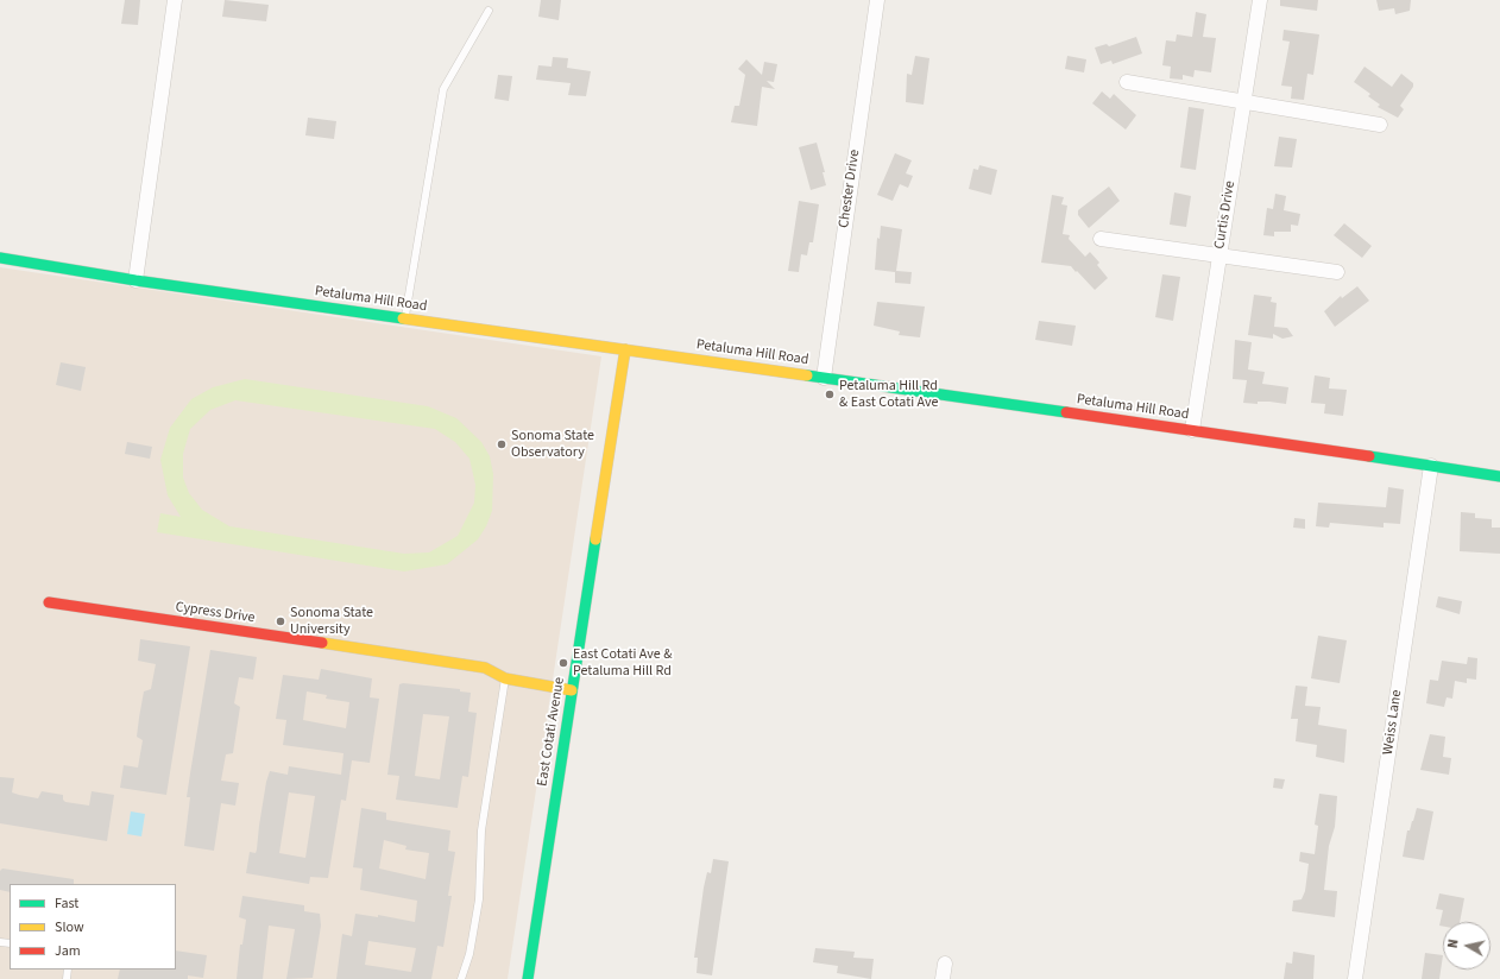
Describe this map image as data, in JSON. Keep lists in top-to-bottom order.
{
  "streets": {
    "main road": ["Petaluma Hill Road", "Cypress Drive", "East Cotati Avenue"],
    "street": ["Chester Drive", "Curtis Drive", "Weiss Lane"]
  },
  "crossings": [
    ["Chester Drive", "Petaluma Hill Road"],
    ["Curtis Drive", "Petaluma Hill Road"],
    ["Petaluma Hill Road", "Weiss Lane"],
    ["Petaluma Hill Road", "East Cotati Avenue"],
    ["Cypress Drive", "East Cotati Avenue"]
  ],
  "places": [
    "Petaluma Hill Rd & East Cotati Ave",
    "Sonoma State Observatory",
    "Sonoma State University",
    "East Cotati Ave & Petaluma Hill Rd"
  ],
  "legend": ["Fast", "Slow", "Jam"],
  "north": "left"
}
